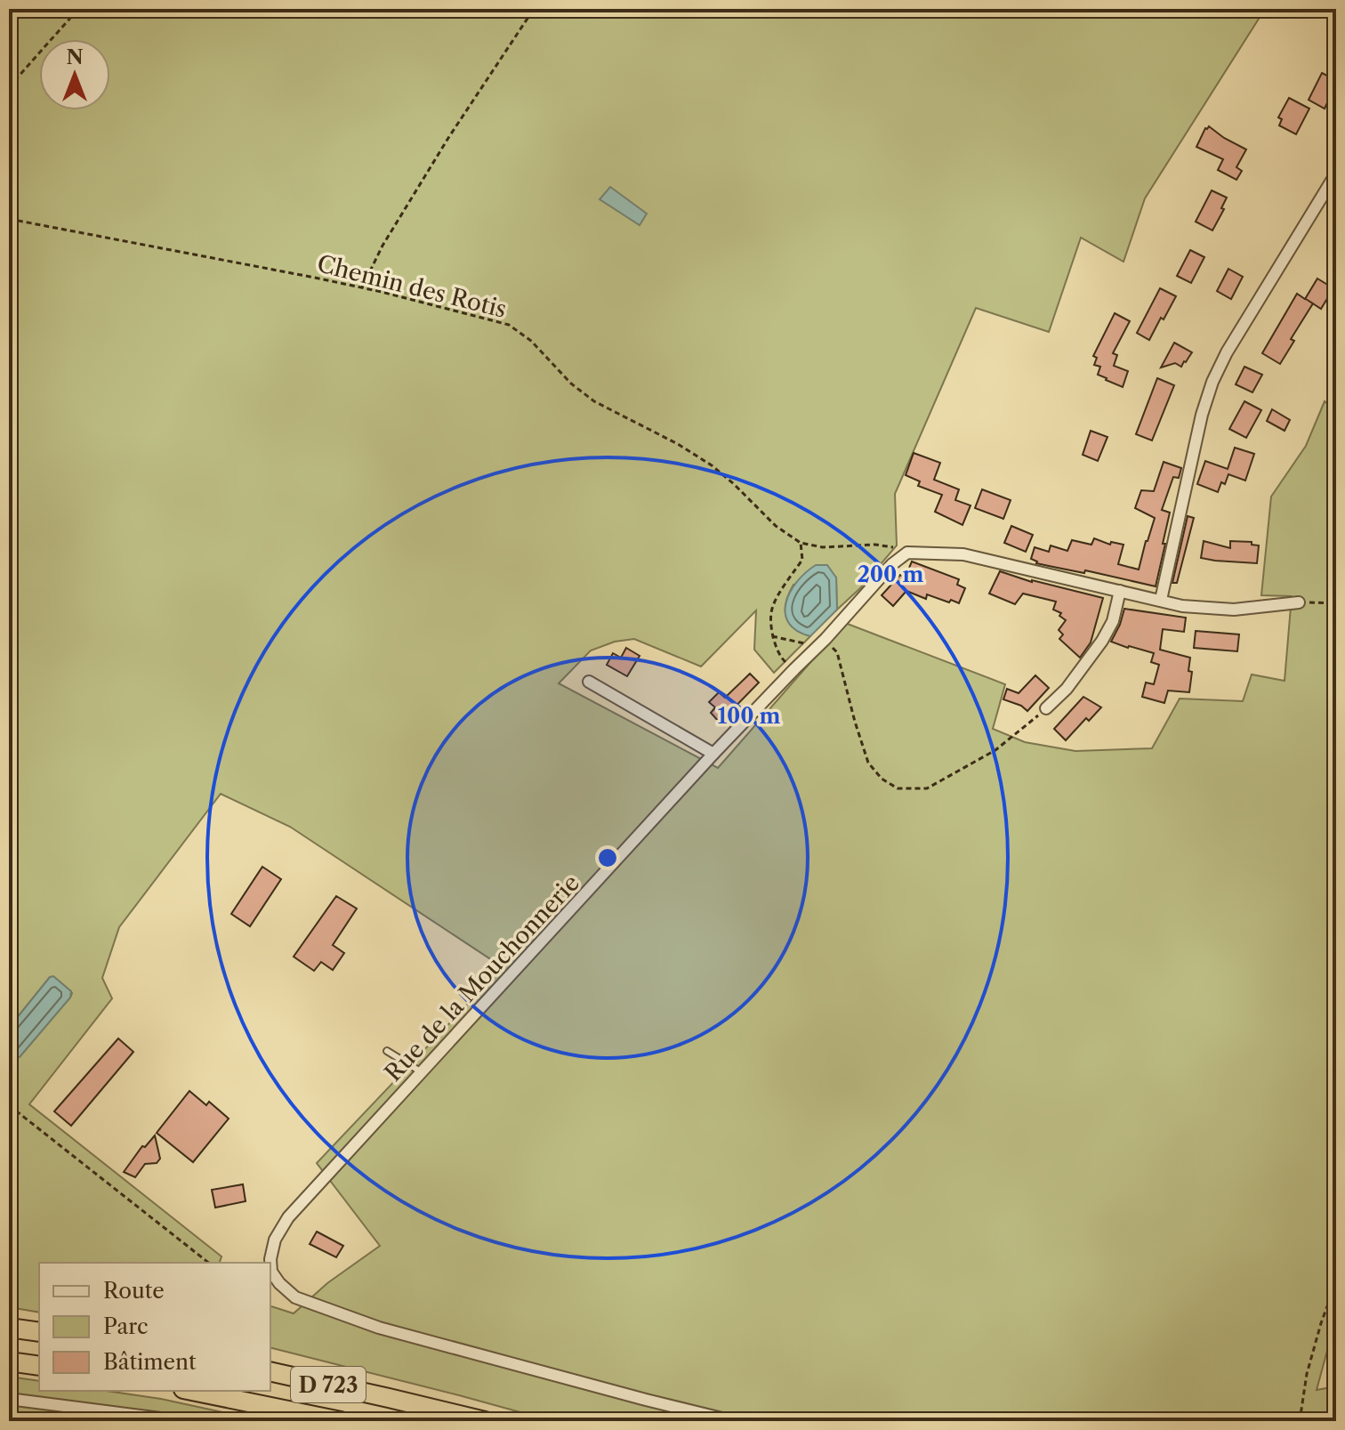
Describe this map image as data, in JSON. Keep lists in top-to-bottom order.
{
  "streets": {
    "highway": ["D 723"],
    "street": ["Rue de la Mouchonnerie"],
    "path": ["Chemin des Rotis"]
  },
  "crossings": [
    ["Chemin des Rotis", "Rue de la Mouchonnerie"]
  ],
  "legend": ["Route", "Parc", "Bâtiment"],
  "north": "top",
  "rings": ["200 m", "100 m"]
}
